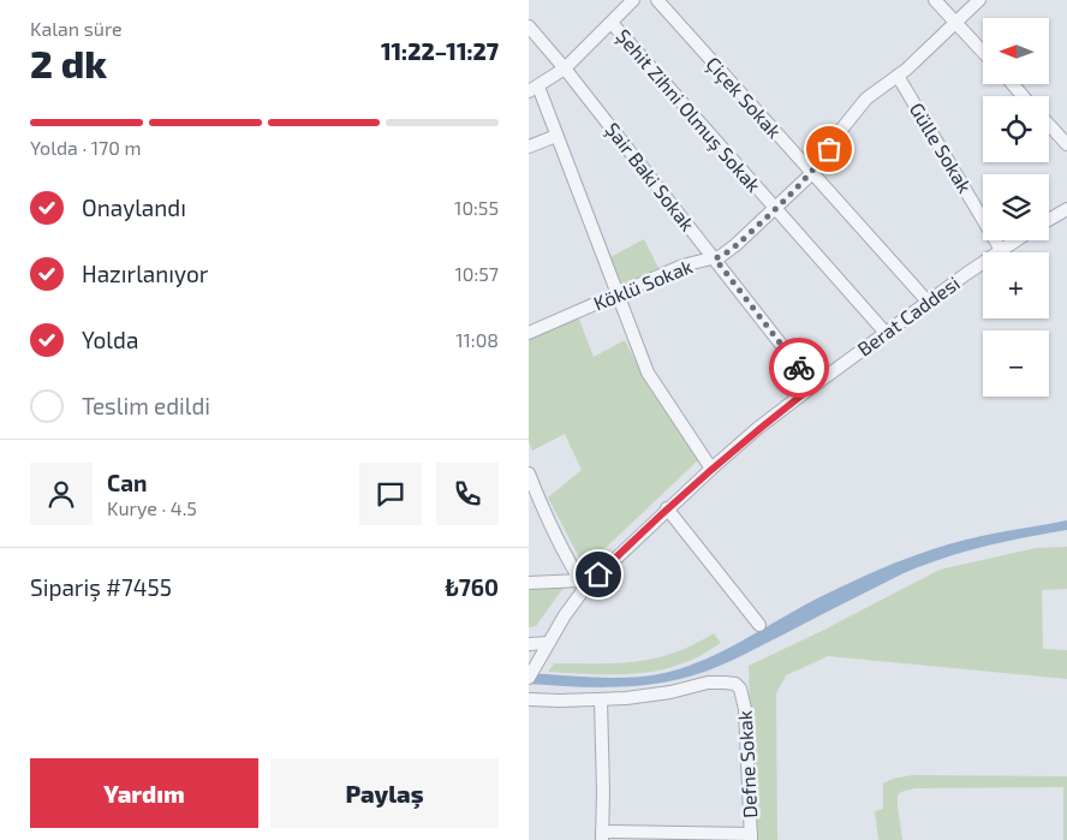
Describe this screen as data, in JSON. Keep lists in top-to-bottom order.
{
  "streets": {
    "street": [
      "Çiçek Sokak",
      "Şehit Zihni Olmuş Sokak",
      "Gülle Sokak",
      "Şair Baki Sokak",
      "Köklü Sokak",
      "Berat Caddesi",
      "Defne Sokak"
    ]
  },
  "crossings": [
    ["Çiçek Sokak", "Köklü Sokak"],
    ["Çiçek Sokak", "Berat Caddesi"],
    ["Şehit Zihni Olmuş Sokak", "Köklü Sokak"],
    ["Şehit Zihni Olmuş Sokak", "Berat Caddesi"],
    ["Gülle Sokak", "Köklü Sokak"],
    ["Gülle Sokak", "Berat Caddesi"],
    ["Şair Baki Sokak", "Köklü Sokak"],
    ["Şair Baki Sokak", "Berat Caddesi"]
  ],
  "north": "left",
  "page": {
    "heading": ["2 dk", "Kalan süre", "11:22–11:27"],
    "panel": [
      "Can",
      "Kurye · 4.5",
      "Sipariş #7455",
      "₺760"
    ],
    "map_buttons": ["+", "−"],
    "bar": "Yolda · 170 m",
    "list": [
      ["Onaylandı", "10:55"],
      ["Hazırlanıyor", "10:57"],
      ["Yolda", "11:08"],
      "Teslim edildi"
    ],
    "buttons": ["Yardım", "Paylaş"]
  }
}
